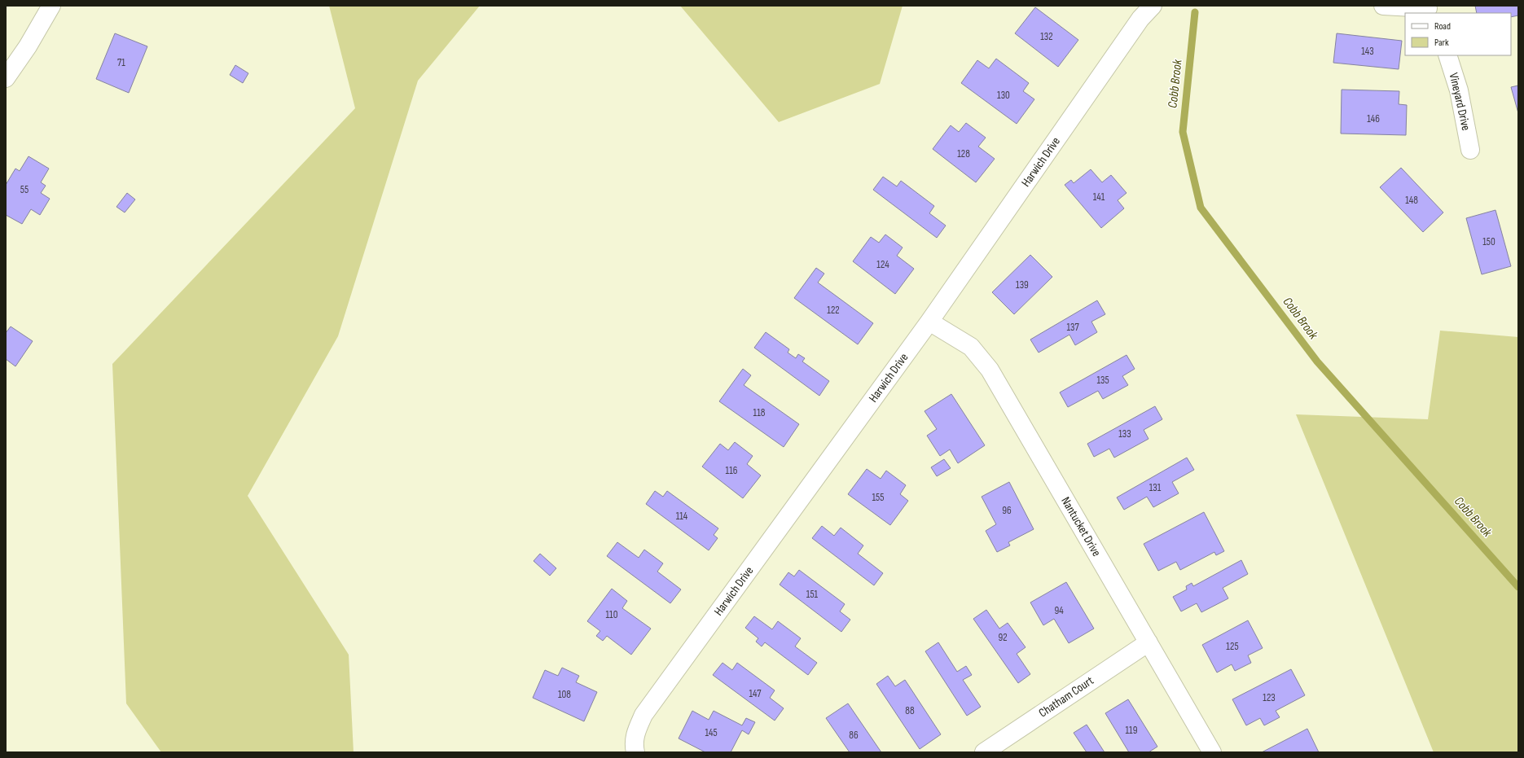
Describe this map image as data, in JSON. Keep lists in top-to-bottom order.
{
  "streets": {
    "street": [
      "Vineyard Drive",
      "Harwich Drive",
      "Nantucket Drive",
      "Chatham Court"
    ]
  },
  "crossings": [
    ["Harwich Drive", "Nantucket Drive"],
    ["Nantucket Drive", "Chatham Court"]
  ],
  "water": ["Cobb Brook"],
  "house_numbers": [
    "132",
    "143",
    "71",
    "130",
    "146",
    "128",
    "55",
    "141",
    "148",
    "150",
    "124",
    "139",
    "122",
    "137",
    "135",
    "118",
    "133",
    "116",
    "131",
    "155",
    "96",
    "114",
    "151",
    "94",
    "110",
    "92",
    "125",
    "147",
    "108",
    "123",
    "88",
    "119",
    "145",
    "86"
  ],
  "legend": ["Road", "Park"]
}
